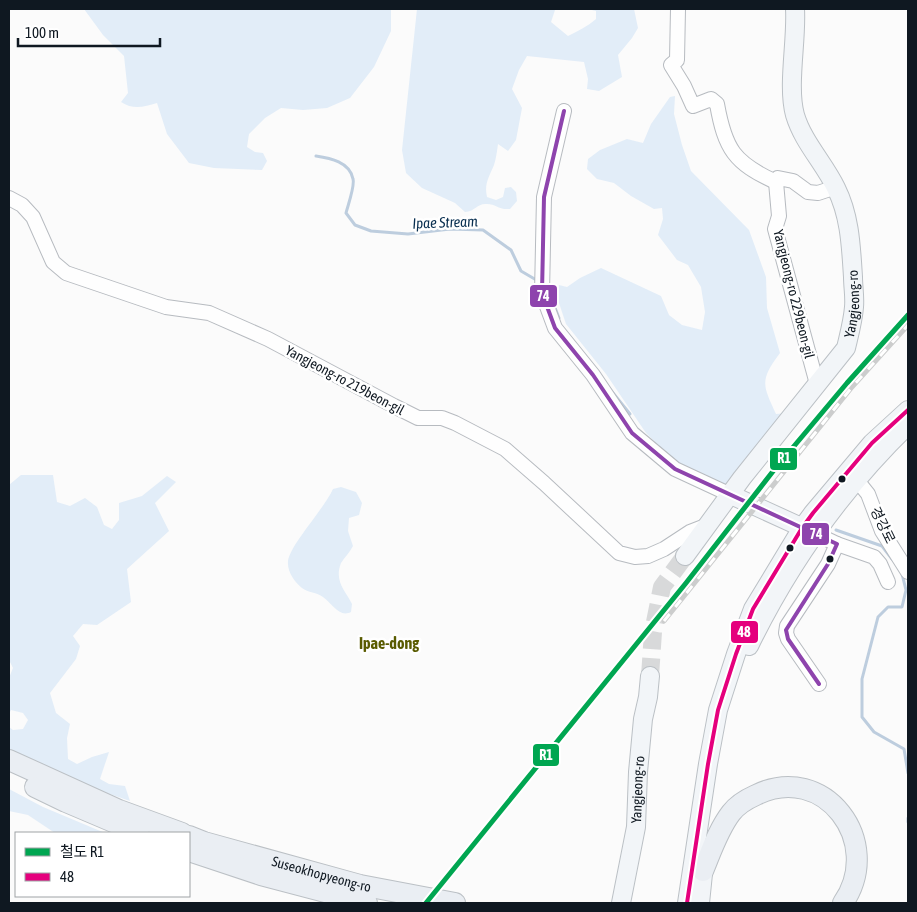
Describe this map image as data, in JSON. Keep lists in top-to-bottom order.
{
  "streets": {
    "highway": ["Suseokhopyeong-ro"],
    "main road": ["Yangjeong-ro"],
    "street": ["Yangjeong-ro 229beon-gil", "Yangjeong-ro 219beon-gil", "경강로"]
  },
  "crossings": [
    ["Yangjeong-ro 229beon-gil", "Yangjeong-ro"],
    ["Yangjeong-ro", "Yangjeong-ro 219beon-gil"]
  ],
  "districts": ["Ipae-dong"],
  "water": ["Ipae Stream"],
  "lines": ["transit line 74", "rail line R1", "transit line 48"],
  "legend": ["철도 R1", "48"],
  "scale_bar": "100 m"
}
